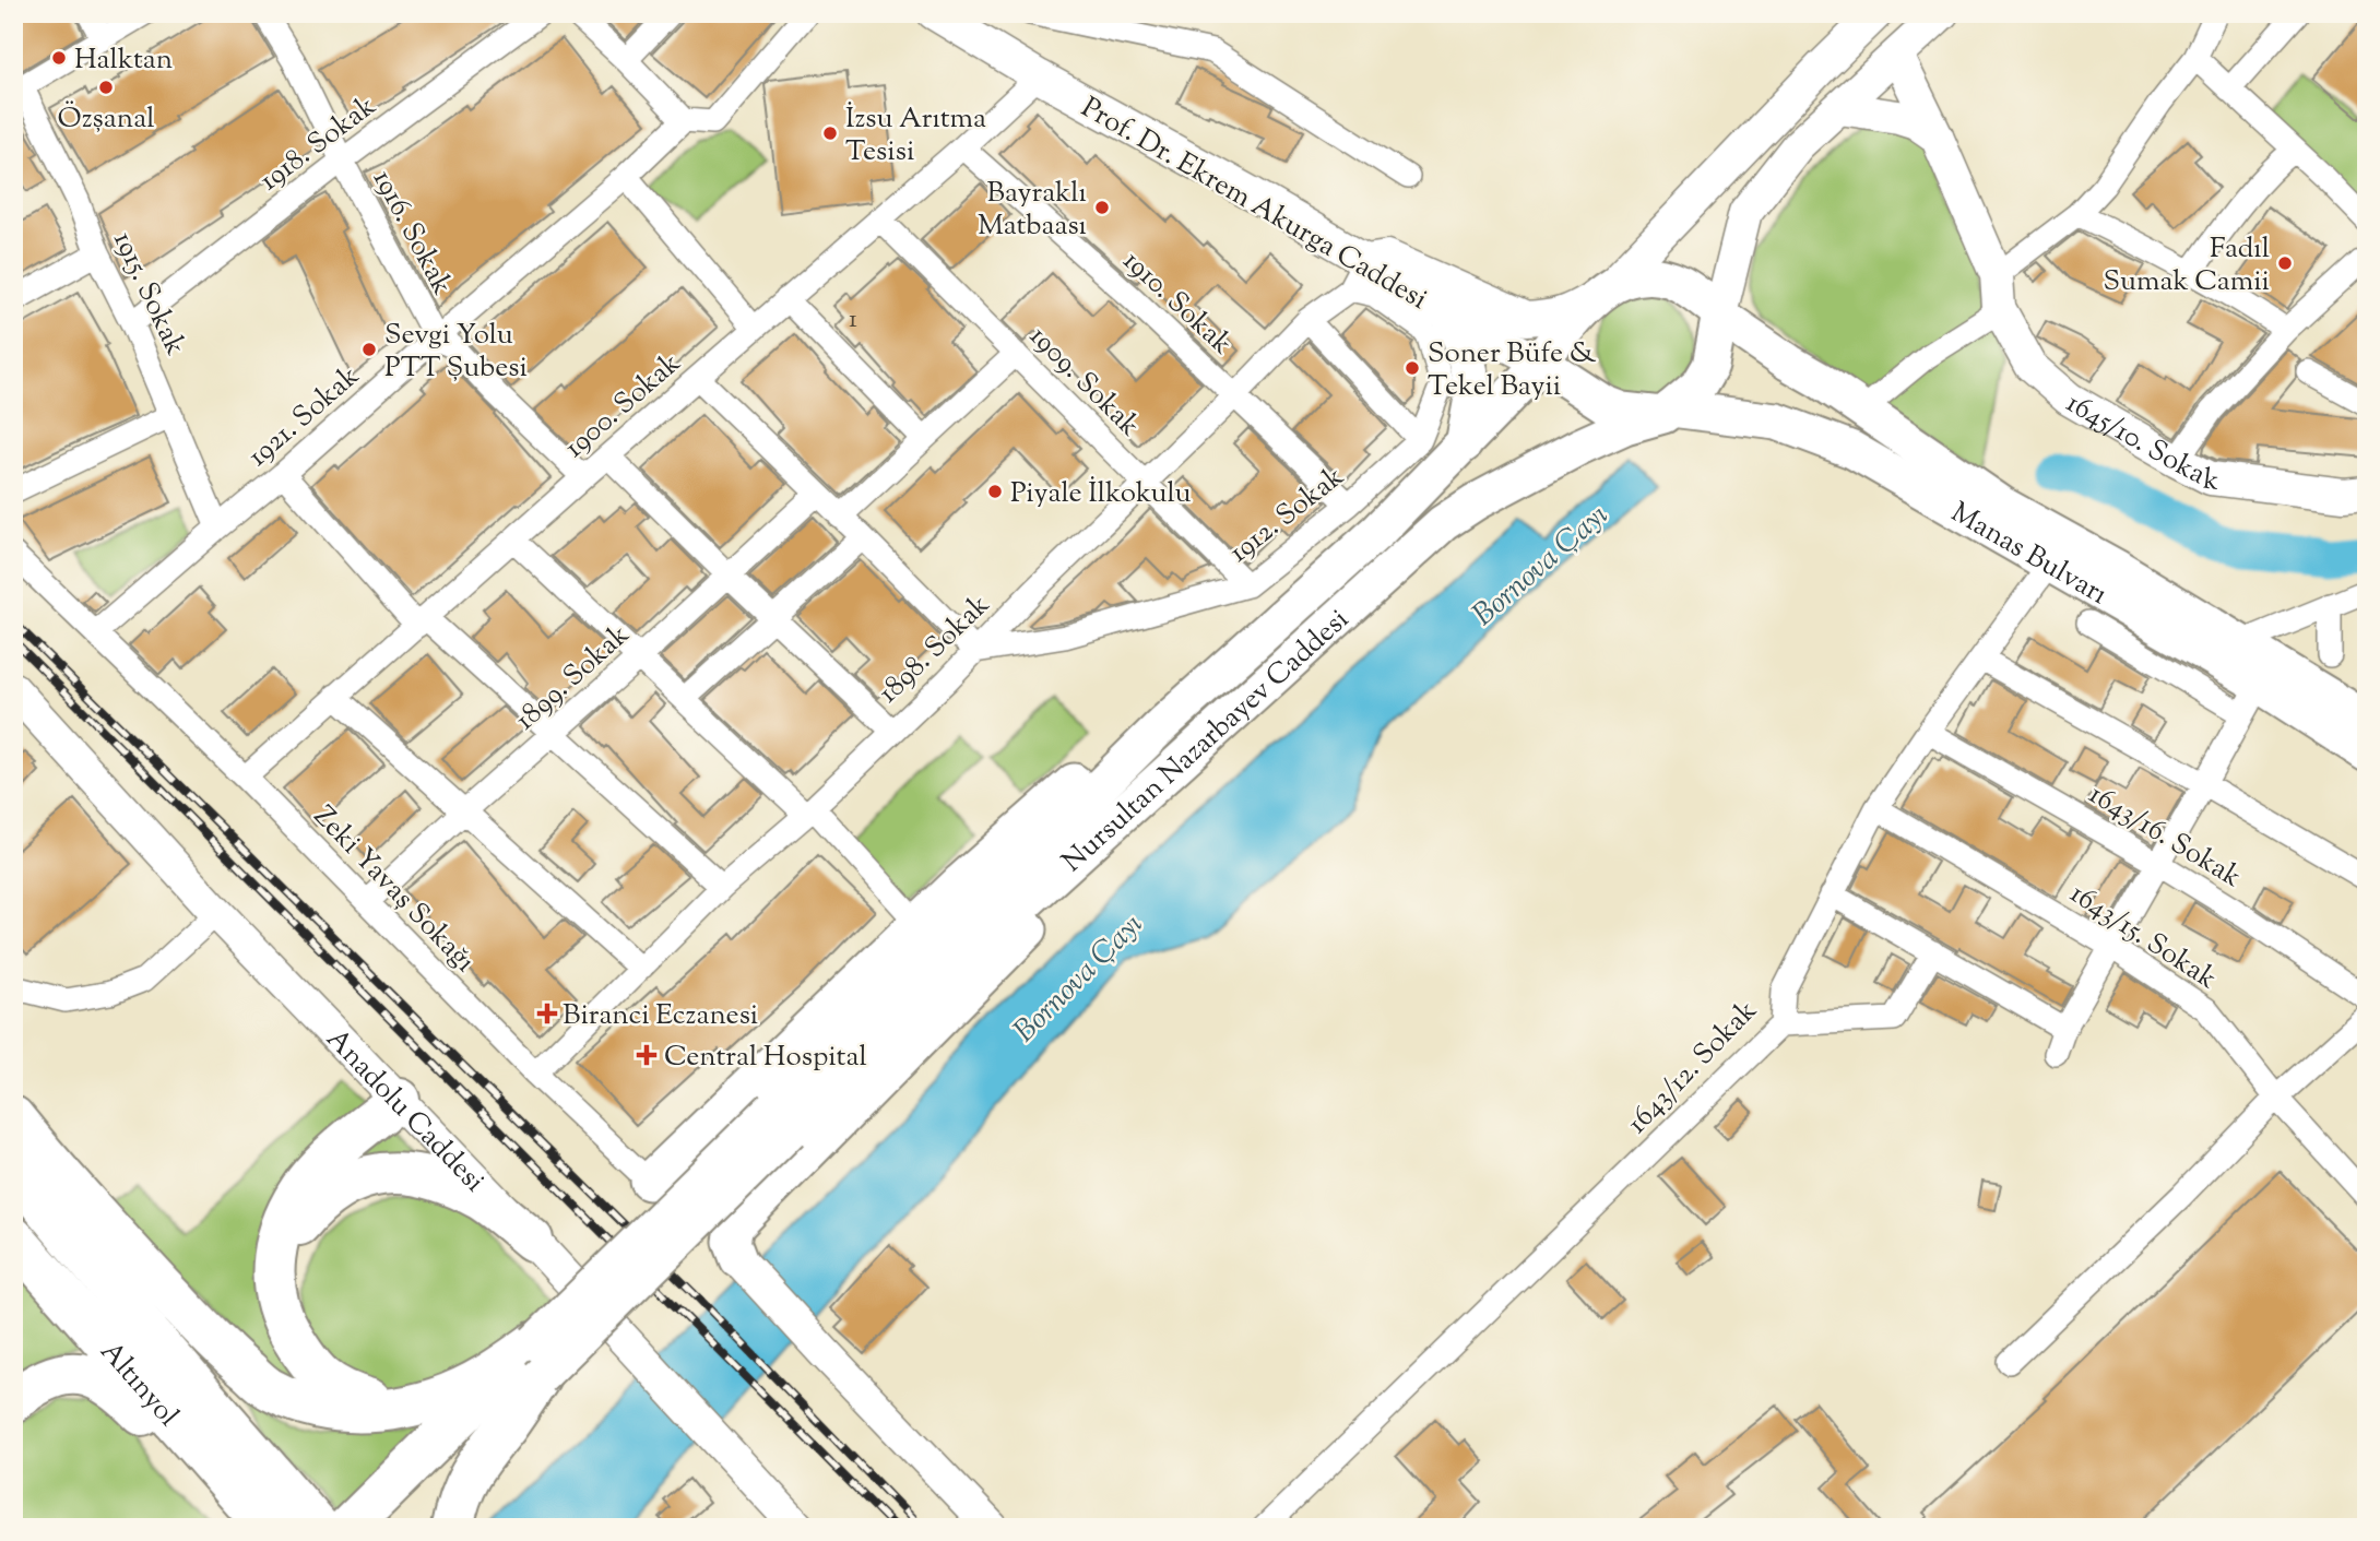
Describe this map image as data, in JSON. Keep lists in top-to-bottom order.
{
  "streets": {
    "highway": ["Altınyol"],
    "main road": [
      "Prof. Dr. Ekrem Akurga Caddesi",
      "1645/10. Sokak",
      "Manas Bulvarı",
      "Nursultan Nazarbayev Caddesi",
      "Anadolu Caddesi"
    ],
    "street": [
      "1918. Sokak",
      "1916. Sokak",
      "1915. Sokak",
      "1910. Sokak",
      "1909. Sokak",
      "1900. Sokak",
      "1921. Sokak",
      "1912. Sokak",
      "1898. Sokak",
      "1899. Sokak",
      "1643/16. Sokak",
      "Zeki Yavaş Sokağı",
      "1643/15. Sokak",
      "1643/12. Sokak"
    ]
  },
  "crossings": [
    ["1918. Sokak", "1916. Sokak"],
    ["1918. Sokak", "1915. Sokak"],
    ["Prof. Dr. Ekrem Akurga Caddesi", "1900. Sokak"],
    ["Prof. Dr. Ekrem Akurga Caddesi", "Manas Bulvarı"],
    ["Prof. Dr. Ekrem Akurga Caddesi", "1898. Sokak"],
    ["Prof. Dr. Ekrem Akurga Caddesi", "Nursultan Nazarbayev Caddesi"],
    ["1916. Sokak", "1900. Sokak"],
    ["1916. Sokak", "1921. Sokak"],
    ["1915. Sokak", "1921. Sokak"],
    ["1910. Sokak", "1900. Sokak"],
    ["1910. Sokak", "1912. Sokak"],
    ["1910. Sokak", "1898. Sokak"],
    ["1909. Sokak", "1900. Sokak"],
    ["1909. Sokak", "1912. Sokak"],
    ["1909. Sokak", "1898. Sokak"],
    ["1900. Sokak", "Zeki Yavaş Sokağı"],
    ["1921. Sokak", "Zeki Yavaş Sokağı"],
    ["1912. Sokak", "1898. Sokak"],
    ["Manas Bulvarı", "Nursultan Nazarbayev Caddesi"],
    ["Manas Bulvarı", "1643/12. Sokak"],
    ["1898. Sokak", "Zeki Yavaş Sokağı"],
    ["1899. Sokak", "Zeki Yavaş Sokağı"],
    ["1643/16. Sokak", "1643/12. Sokak"],
    ["1643/15. Sokak", "1643/12. Sokak"]
  ],
  "water": ["Bornova Çayı"],
  "places": {
    "other": [
      "Halktan",
      "Özşanal",
      "İzsu Arıtma Tesisi",
      "Bayraklı Matbaası",
      "Fadıl Sumak Camii",
      "Sevgi Yolu PTT Şubesi",
      "Soner Büfe & Tekel Bayii",
      "Piyale İlkokulu"
    ],
    "health": ["Biranci Eczanesi", "Central Hospital"]
  },
  "house_numbers": ["1"]
}
